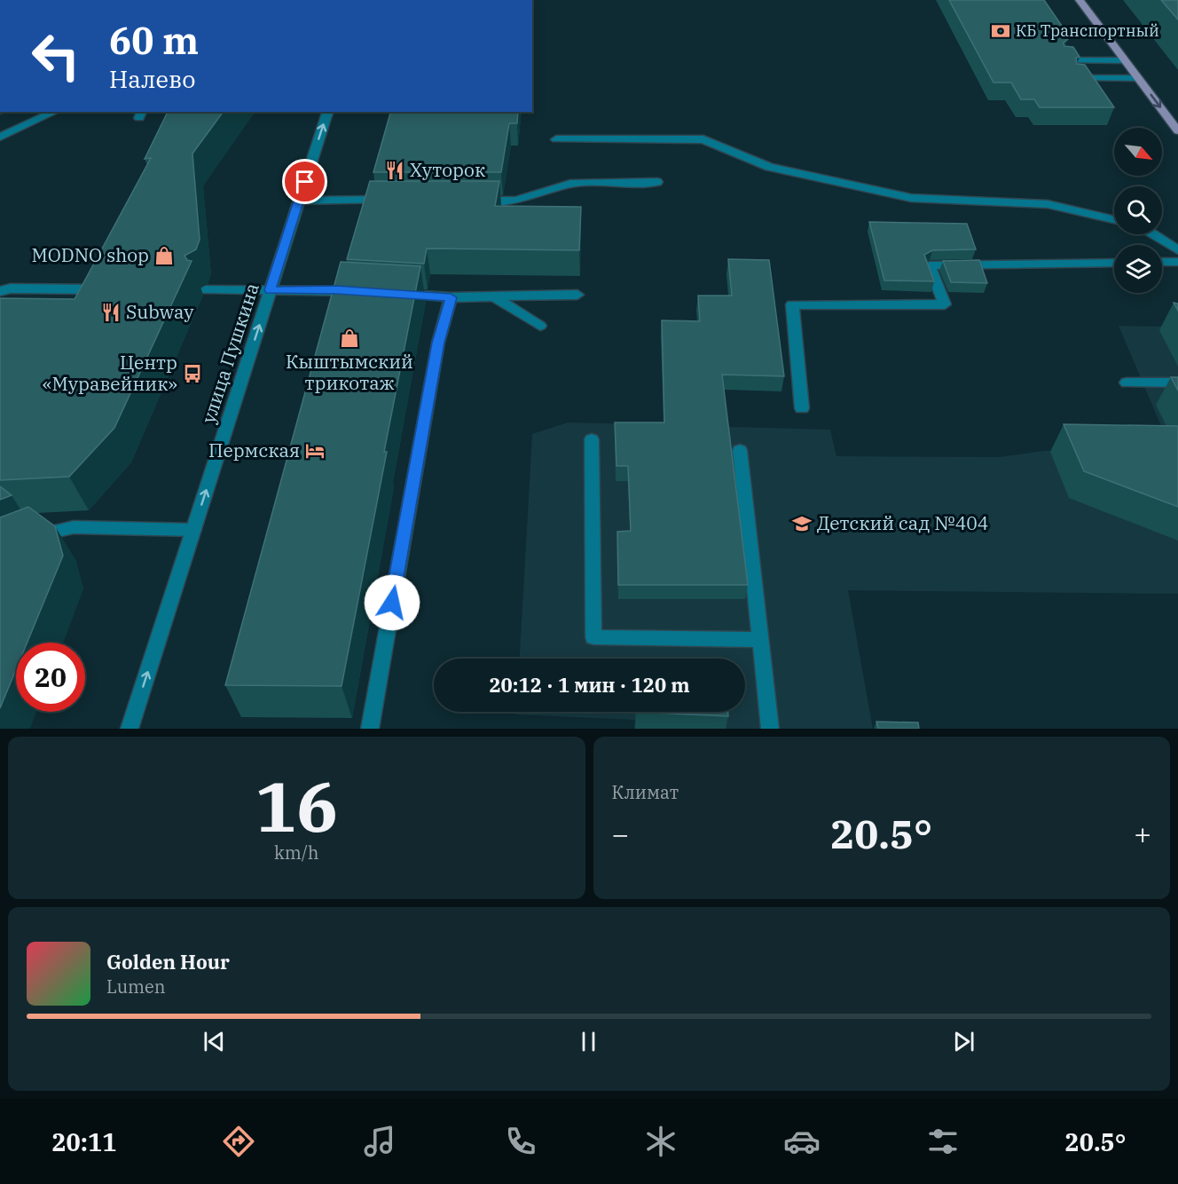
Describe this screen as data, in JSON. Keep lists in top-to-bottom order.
{
  "streets": {
    "main road": ["улица Пушкина"]
  },
  "one_way": ["улица Пушкина"],
  "places": {
    "bank": ["КБ Транспортный"],
    "restaurant": ["Хуторок", "Subway"],
    "shop": ["MODNO shop", "Кыштымский трикотаж"],
    "bus stop": ["Центр «Муравейник»"],
    "hotel": ["Пермская"],
    "school or university": ["Детский сад №404"]
  },
  "north": "bottom right",
  "page": {
    "turn": ["60 m", "Налево"],
    "limit": "20",
    "trip": "20:12 · 1 мин · 120 m",
    "tile": [
      ["16", "km/h"],
      "Климат"
    ],
    "heat": ["−", "20.5°", "+"],
    "song": ["Golden Hour", "Lumen"],
    "tabs": ["20:11", "20.5°"]
  }
}
